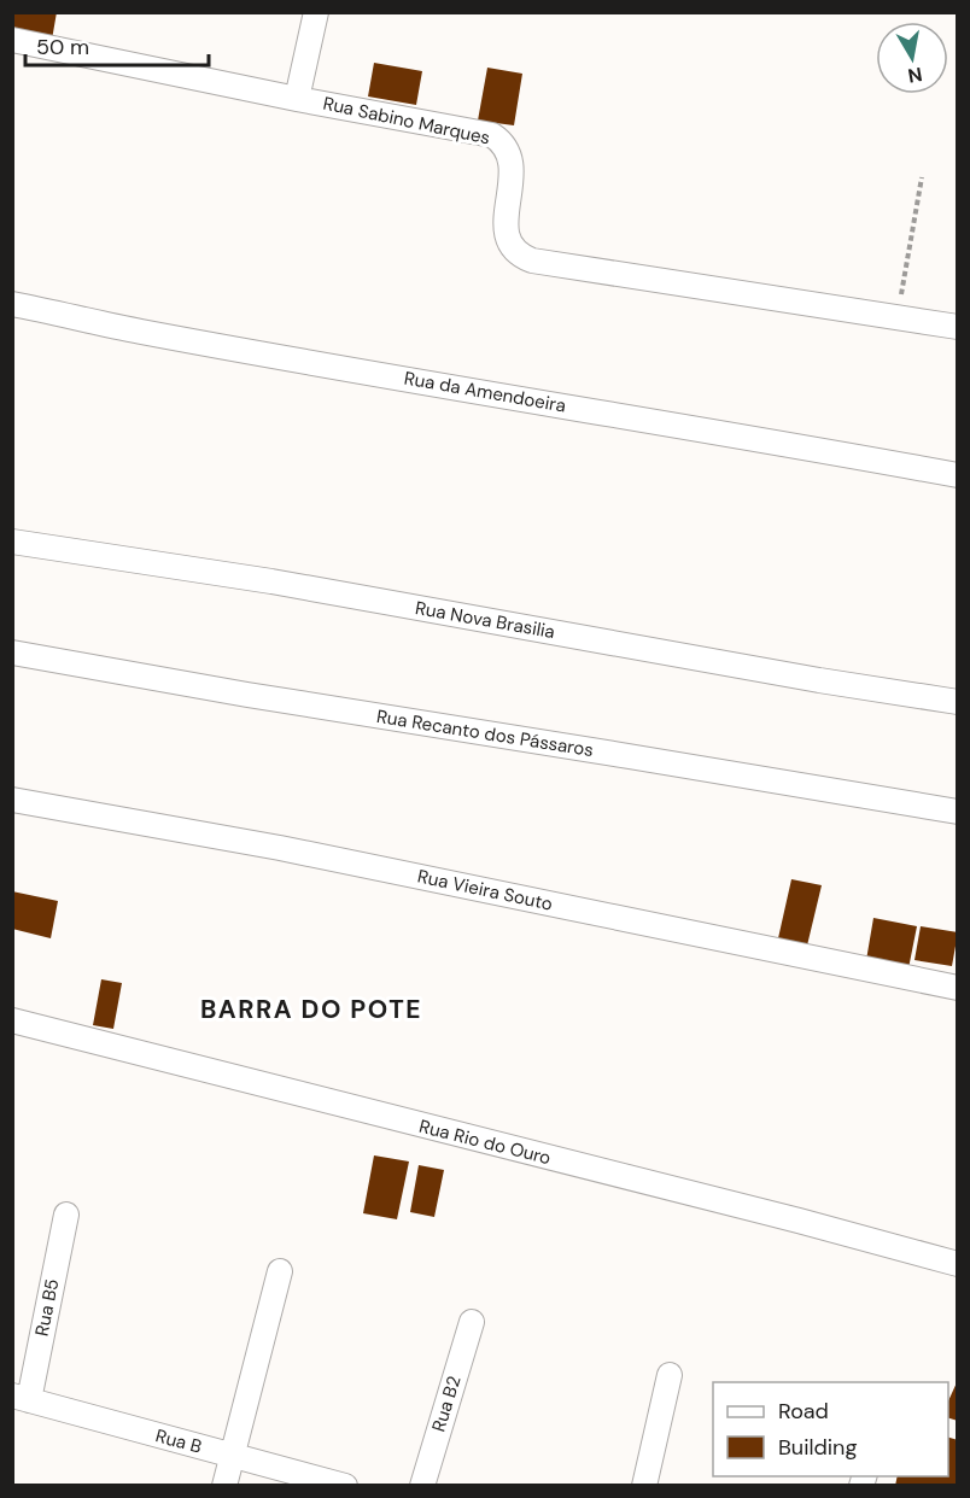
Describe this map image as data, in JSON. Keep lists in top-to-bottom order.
{
  "streets": {
    "street": [
      "Rua Sabino Marques",
      "Rua da Amendoeira",
      "Rua Nova Brasilia",
      "Rua Recanto dos Pássaros",
      "Rua Vieira Souto",
      "Rua Rio do Ouro",
      "Rua B5",
      "Rua B2",
      "Rua B"
    ]
  },
  "crossings": [
    ["Rua B5", "Rua B"]
  ],
  "districts": ["BARRA DO POTE"],
  "legend": ["Road", "Building"],
  "scale_bar": "50 m",
  "north": "bottom"
}
